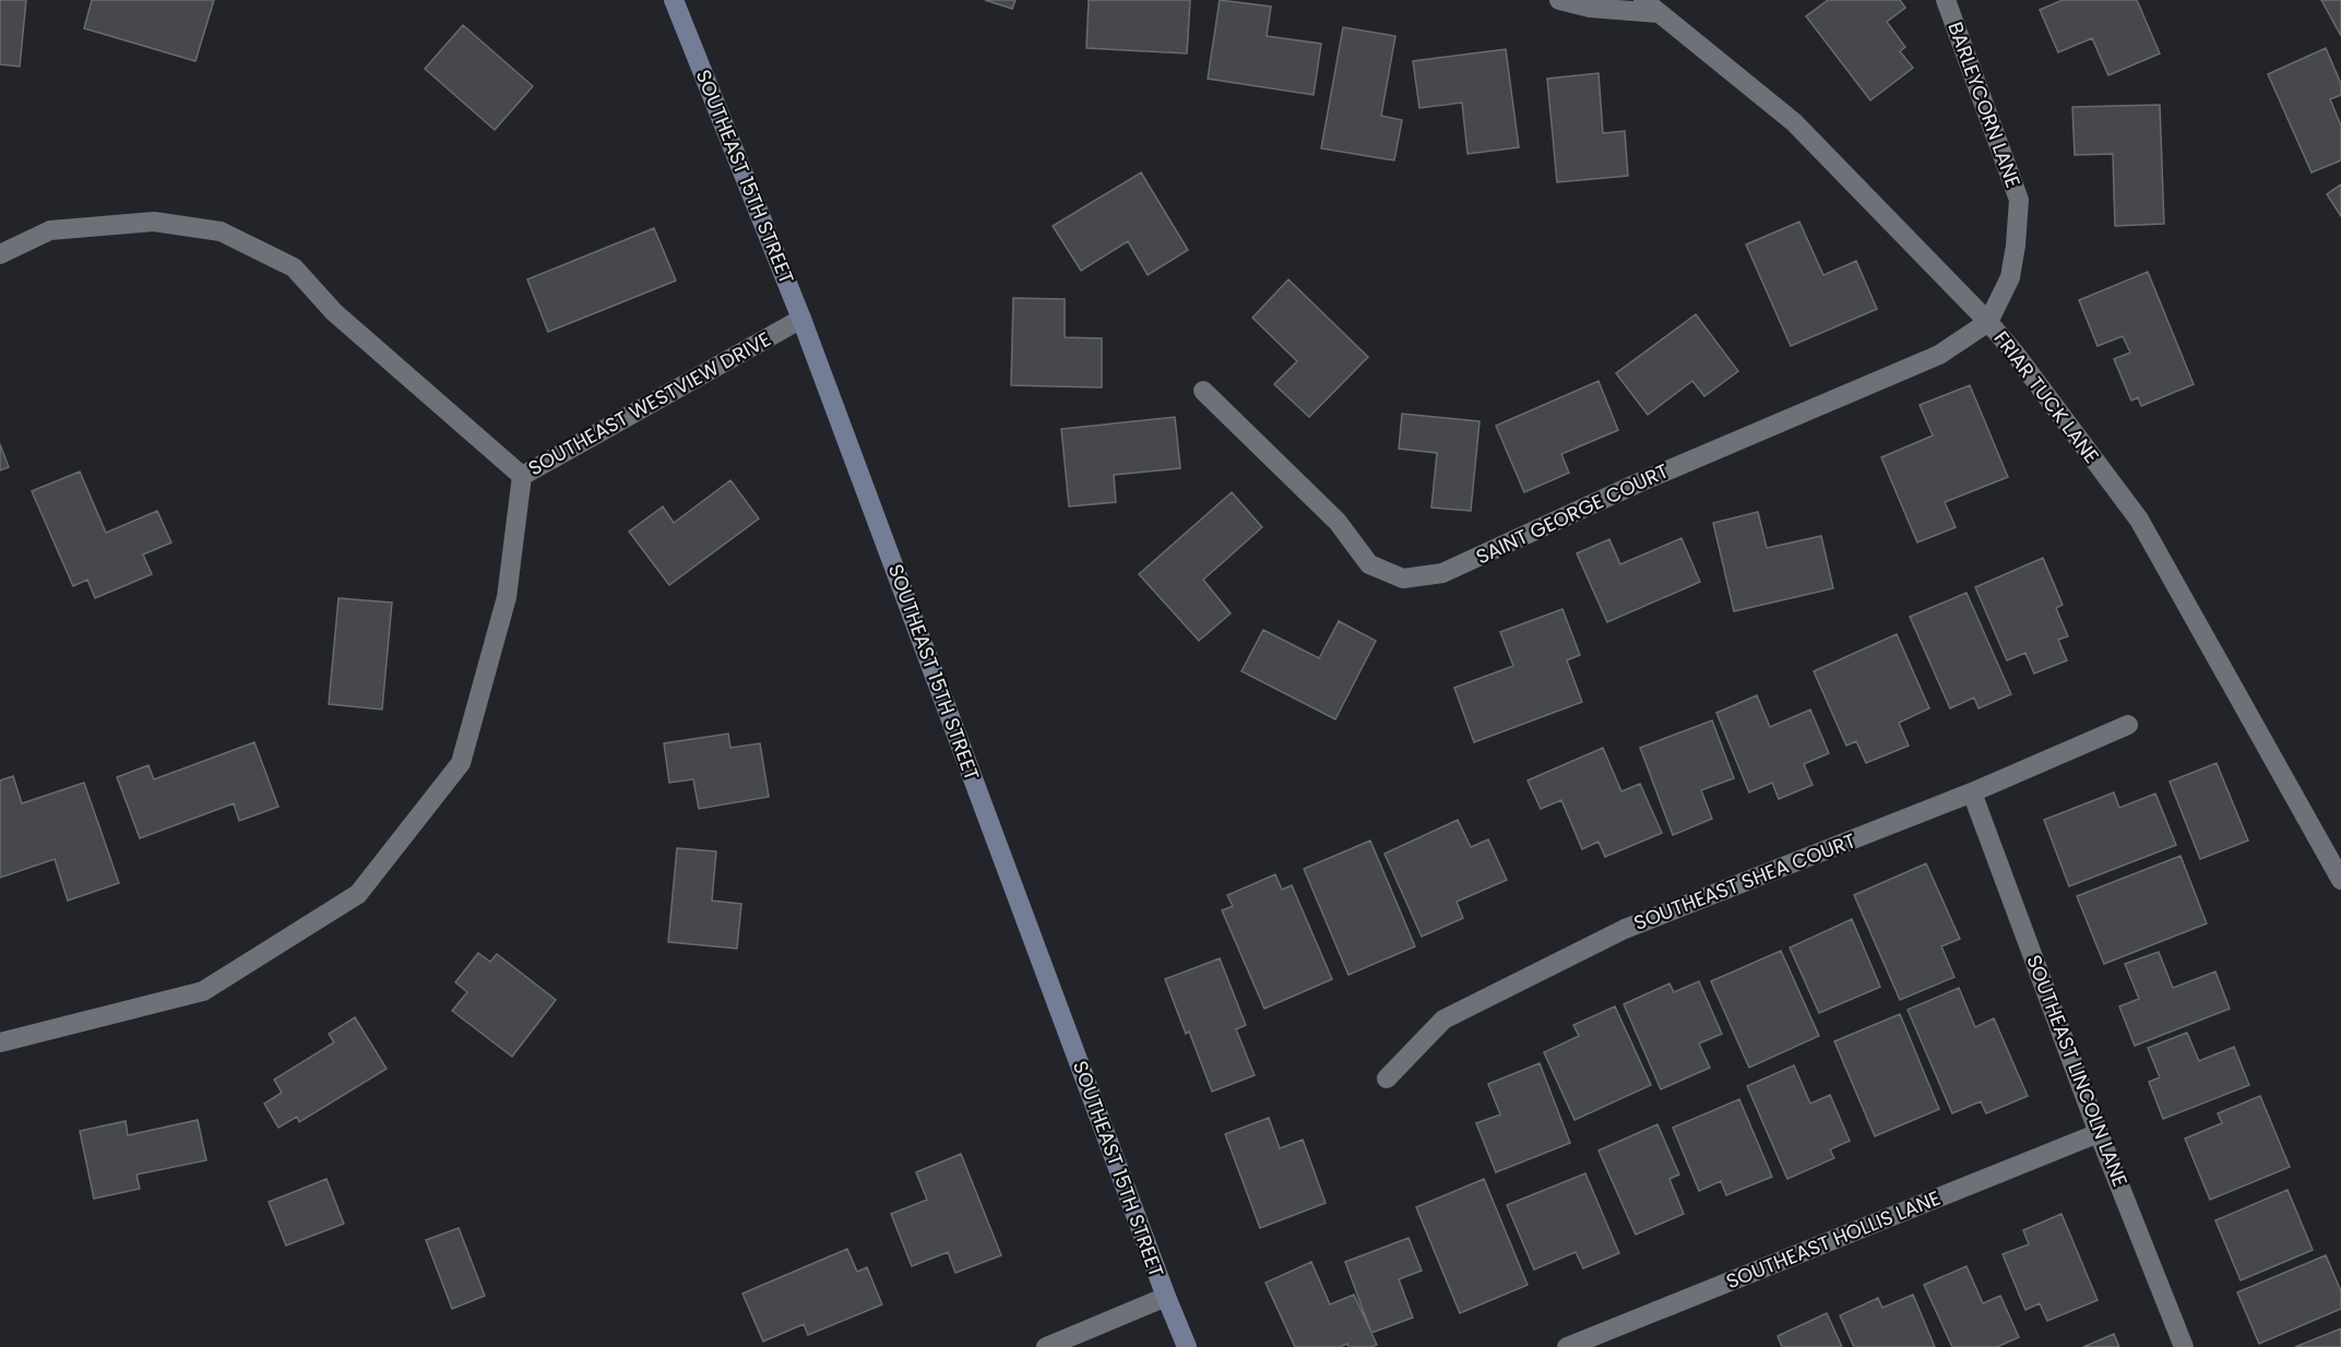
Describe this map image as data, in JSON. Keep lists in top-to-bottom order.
{
  "streets": {
    "main road": ["SOUTHEAST 15TH STREET"],
    "street": [
      "BARLEYCORN LANE",
      "FRIAR TUCK LANE",
      "SOUTHEAST WESTVIEW DRIVE",
      "SAINT GEORGE COURT",
      "SOUTHEAST SHEA COURT",
      "SOUTHEAST LINCOLN LANE",
      "SOUTHEAST HOLLIS LANE"
    ]
  },
  "crossings": [
    ["BARLEYCORN LANE", "FRIAR TUCK LANE"],
    ["BARLEYCORN LANE", "SAINT GEORGE COURT"],
    ["SOUTHEAST 15TH STREET", "SOUTHEAST WESTVIEW DRIVE"],
    ["FRIAR TUCK LANE", "SAINT GEORGE COURT"],
    ["SOUTHEAST SHEA COURT", "SOUTHEAST LINCOLN LANE"],
    ["SOUTHEAST LINCOLN LANE", "SOUTHEAST HOLLIS LANE"]
  ]
}
